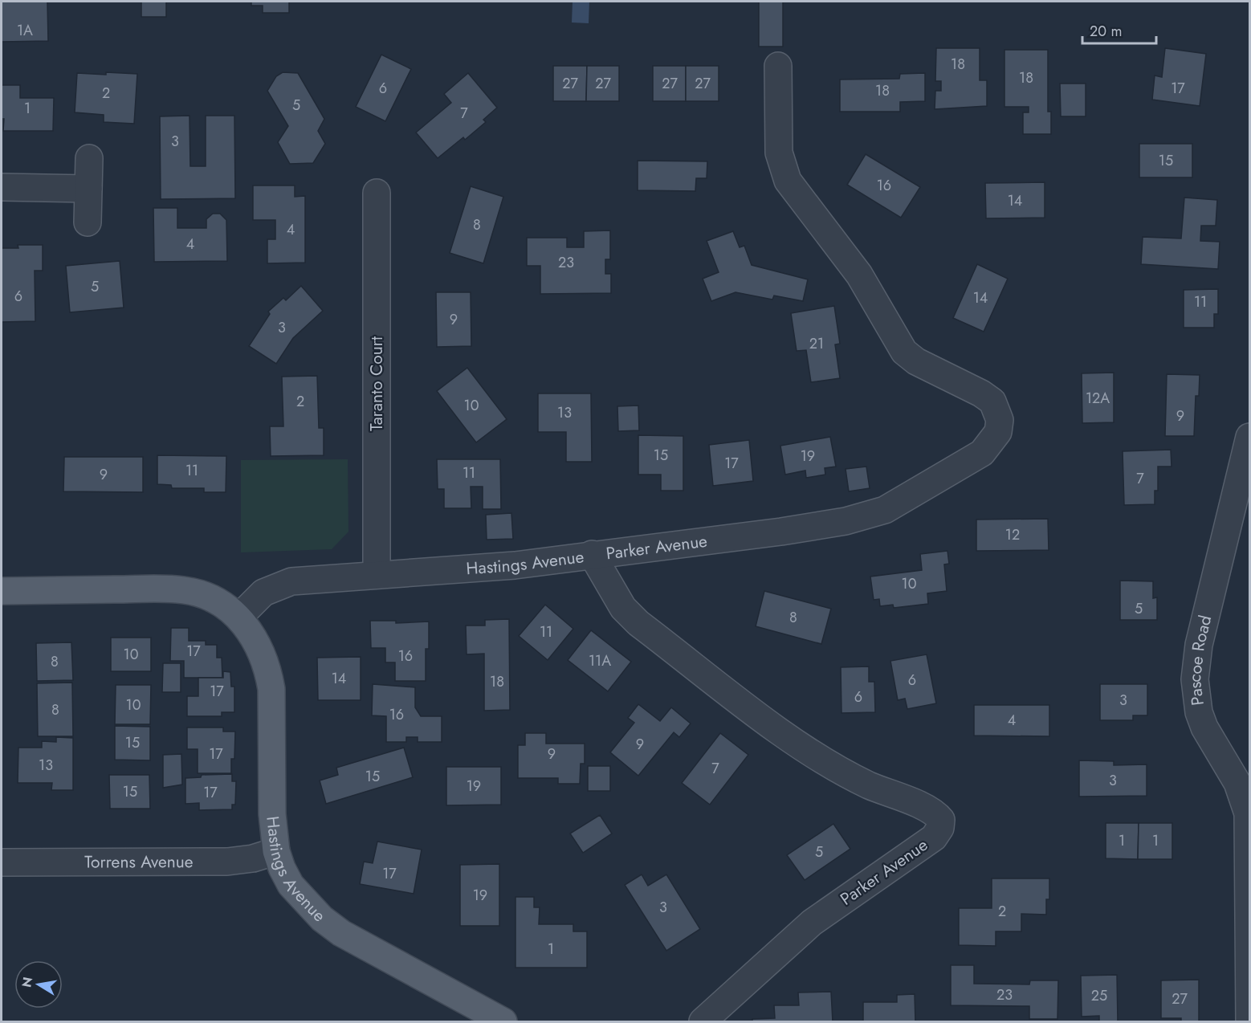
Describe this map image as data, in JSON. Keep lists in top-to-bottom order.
{
  "streets": {
    "main road": ["Hastings Avenue"],
    "street": [
      "Taranto Court",
      "Parker Avenue",
      "Pascoe Road",
      "Torrens Avenue"
    ]
  },
  "crossings": [
    ["Taranto Court", "Hastings Avenue"],
    ["Parker Avenue", "Hastings Avenue"],
    ["Hastings Avenue", "Torrens Avenue"]
  ],
  "house_numbers": [
    "1A",
    "18",
    "18",
    "27",
    "27",
    "27",
    "27",
    "6",
    "17",
    "18",
    "2",
    "5",
    "1",
    "7",
    "3",
    "15",
    "16",
    "14",
    "8",
    "4",
    "4",
    "23",
    "5",
    "6",
    "14",
    "11",
    "9",
    "3",
    "21",
    "12A",
    "2",
    "10",
    "13",
    "9",
    "15",
    "19",
    "17",
    "11",
    "11",
    "9",
    "7",
    "12",
    "10",
    "5",
    "8",
    "11",
    "17",
    "10",
    "16",
    "11A",
    "8",
    "14",
    "6",
    "18",
    "17",
    "6",
    "3",
    "10",
    "8",
    "16",
    "4",
    "15",
    "9",
    "17",
    "9",
    "13",
    "7",
    "15",
    "3",
    "19",
    "15",
    "17",
    "1",
    "1",
    "5",
    "17",
    "19",
    "3",
    "2",
    "1",
    "23",
    "25",
    "27"
  ],
  "scale_bar": "20 m",
  "north": "left"
}
